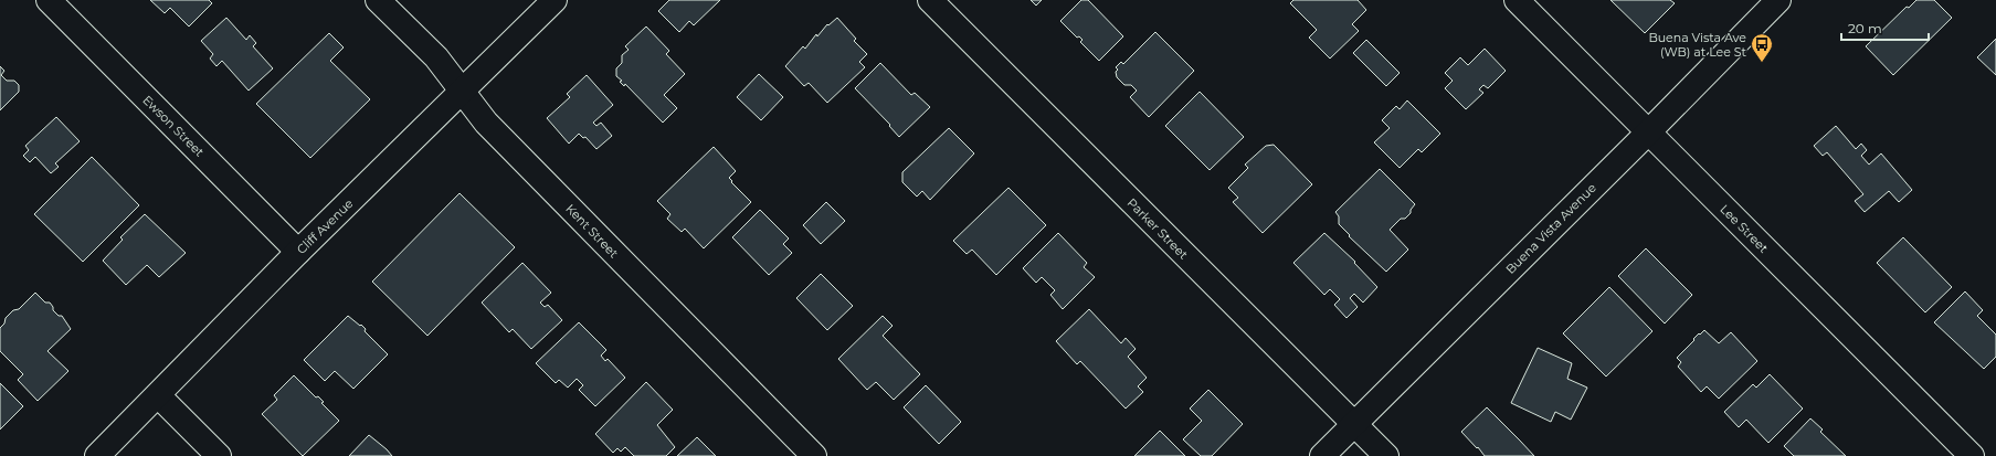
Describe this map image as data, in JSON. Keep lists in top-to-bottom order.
{
  "streets": {
    "street": [
      "Ewson Street",
      "Cliff Avenue",
      "Parker Street",
      "Buena Vista Avenue",
      "Lee Street",
      "Kent Street"
    ]
  },
  "crossings": [
    ["Ewson Street", "Cliff Avenue"],
    ["Cliff Avenue", "Kent Street"],
    ["Parker Street", "Buena Vista Avenue"],
    ["Buena Vista Avenue", "Lee Street"]
  ],
  "places": {
    "bus stop": ["Buena Vista Ave (WB) at Lee St"]
  },
  "scale_bar": "20 m"
}
